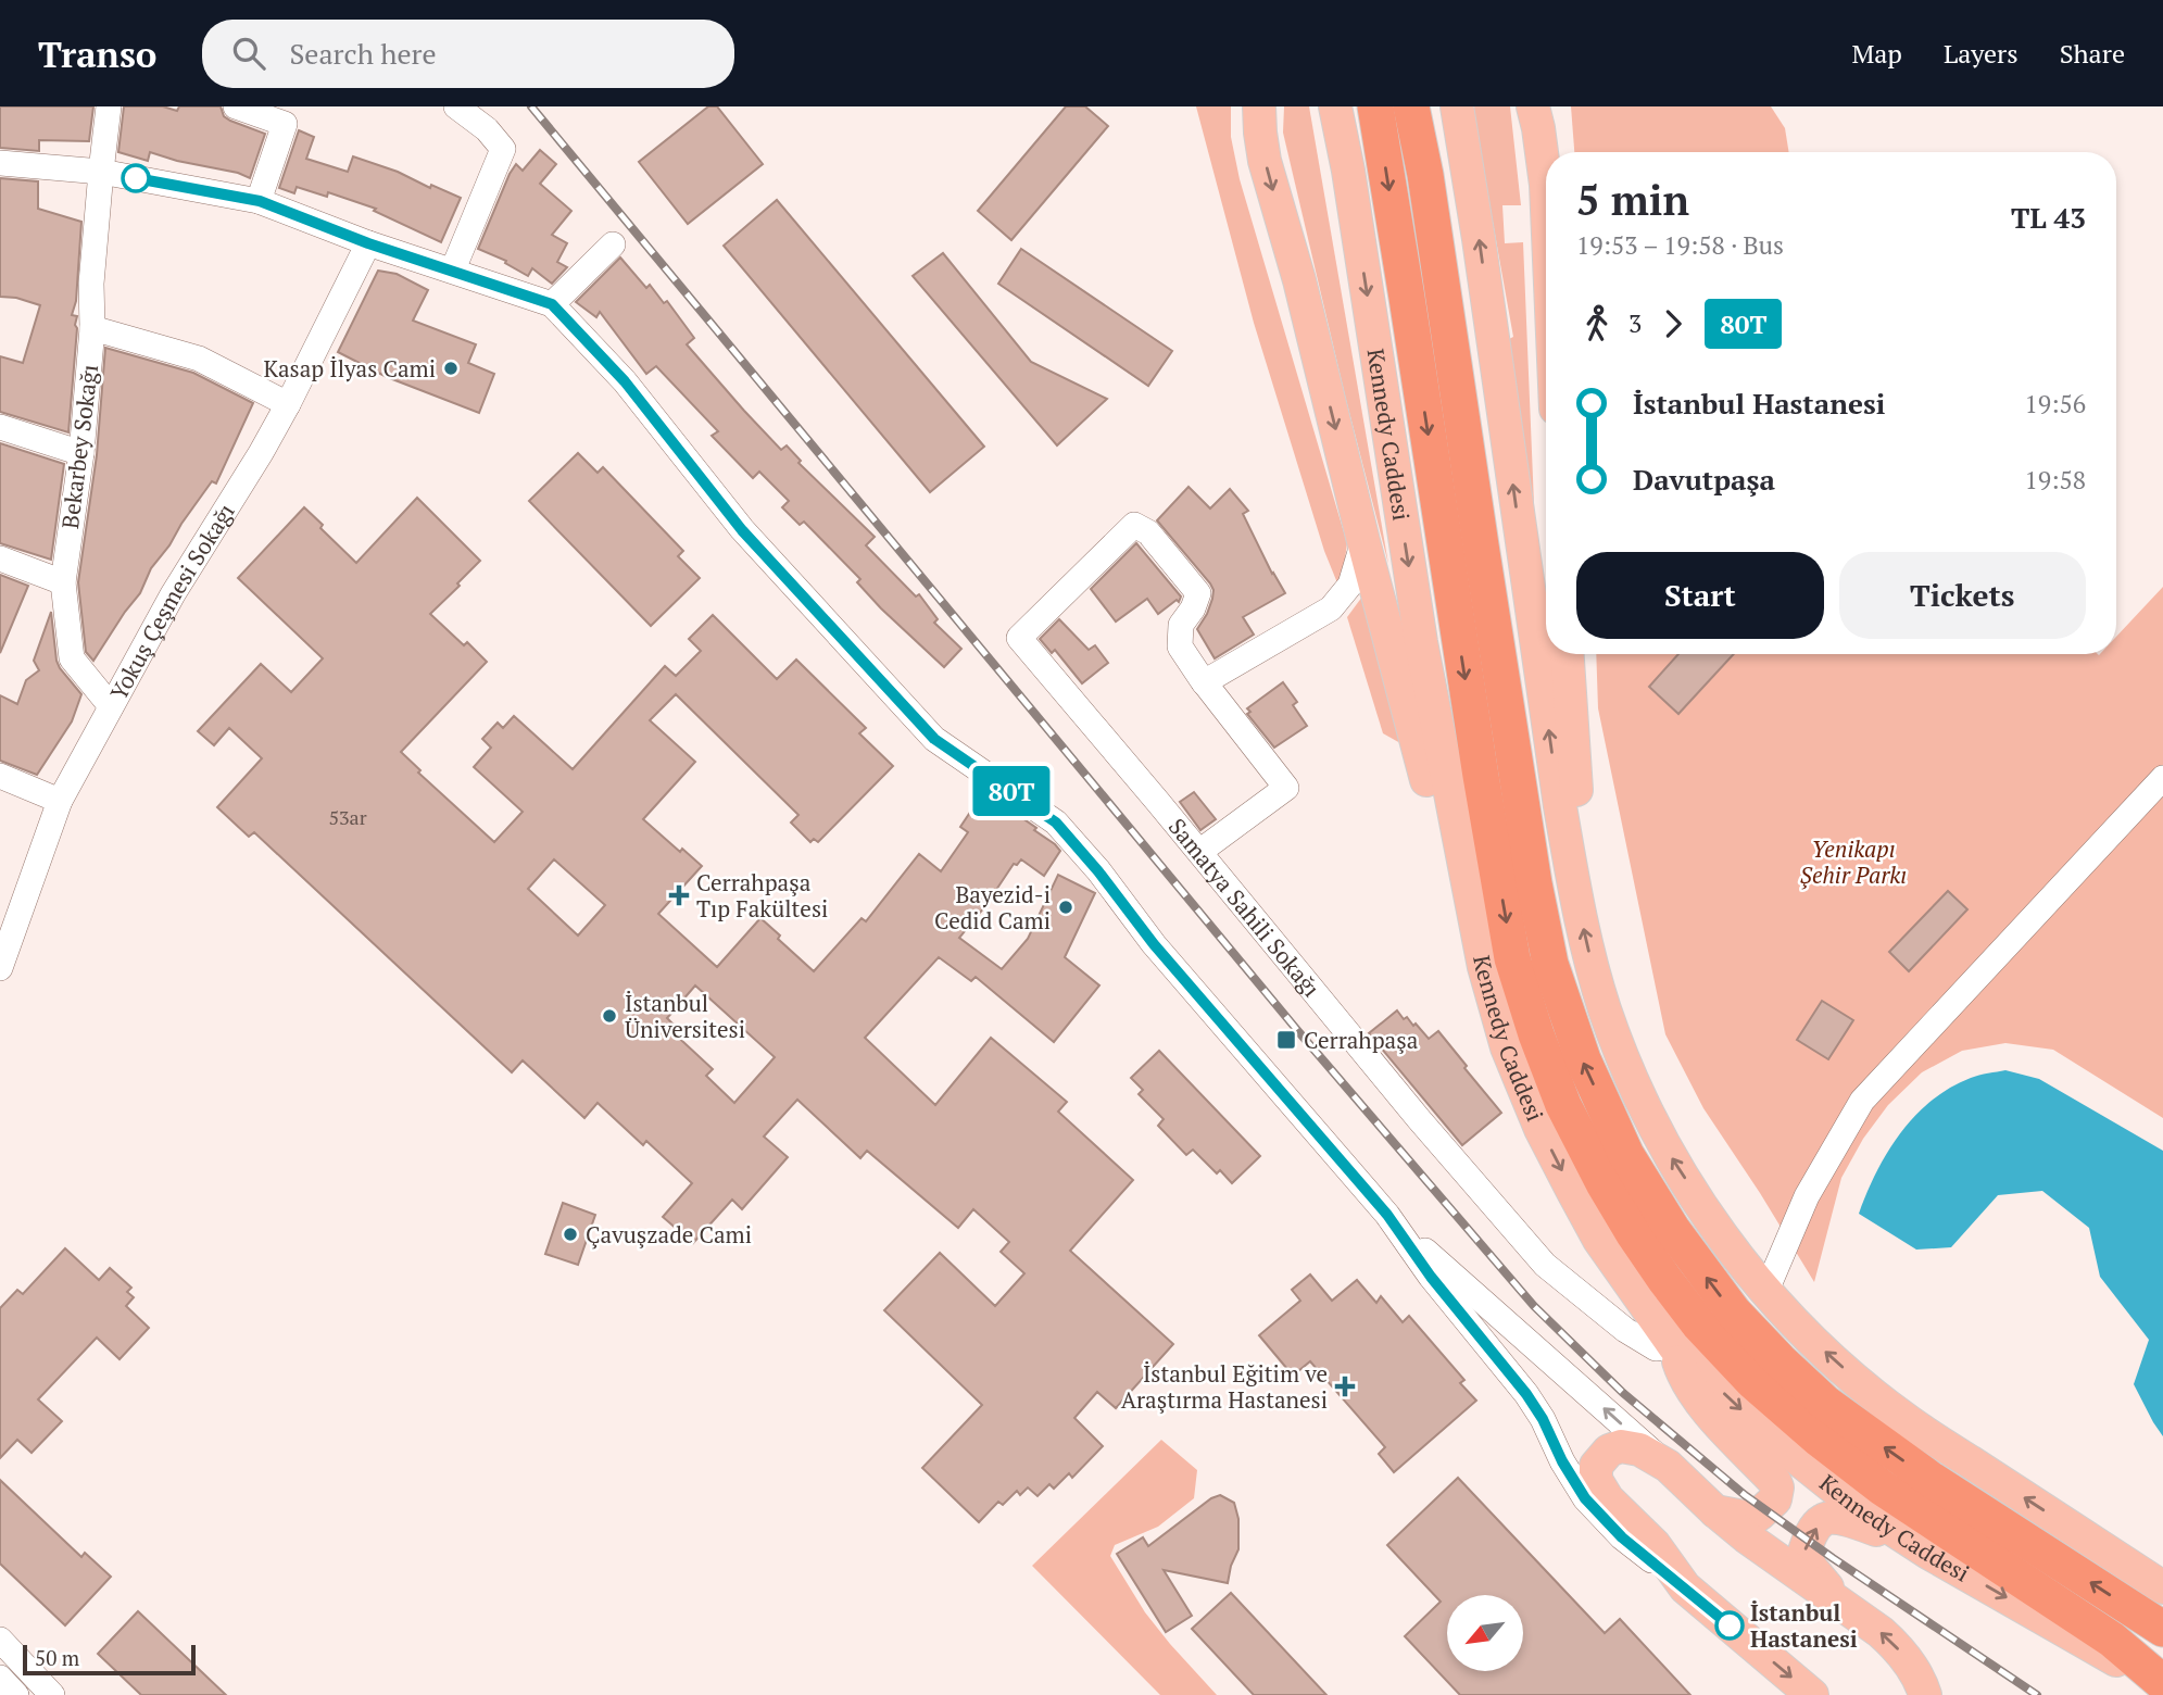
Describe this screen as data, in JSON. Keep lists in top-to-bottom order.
{
  "streets": {
    "main road": ["Kennedy Caddesi"],
    "street": ["Bekarbey Sokağı", "Yokuş Çeşmesi Sokağı", "Samatya Sahili Sokağı"]
  },
  "crossings": [
    ["Kennedy Caddesi", "Samatya Sahili Sokağı"],
    ["Bekarbey Sokağı", "Yokuş Çeşmesi Sokağı"]
  ],
  "parks": ["Yenikapı Şehir Parkı"],
  "places": {
    "other": [
      "Kasap İlyas Cami",
      "Bayezid-i Cedid Cami",
      "İstanbul Üniversitesi",
      "Çavuşzade Cami",
      "İstanbul Hastanesi"
    ],
    "health": ["Cerrahpaşa Tıp Fakültesi", "İstanbul Eğitim ve Araştırma Hastanesi"],
    "transit": ["Cerrahpaşa"]
  },
  "lines": ["bus line 80T"],
  "house_numbers": ["53ar"],
  "scale_bar": "50 m",
  "north": "bottom left",
  "page": {
    "header": "Transo",
    "search": "Search here",
    "nav": ["Map", "Layers", "Share"],
    "on_map": "80T",
    "heading": ["5 min", "19:53 – 19:58 · Bus", "TL 43"],
    "legs": ["3", "80T"],
    "list": [
      {
        "name": "İstanbul Hastanesi",
        "value": "19:56"
      },
      {
        "name": "Davutpaşa",
        "value": "19:58"
      }
    ],
    "buttons": ["Start", "Tickets"],
    "scale": "50 m"
  }
}
